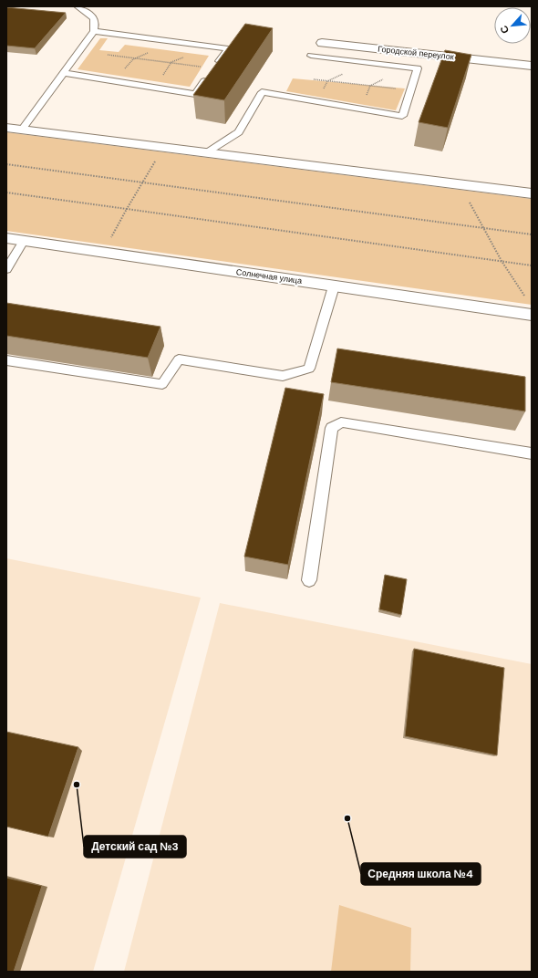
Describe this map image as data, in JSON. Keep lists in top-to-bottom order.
{
  "streets": {
    "street": ["Городской переулок", "Солнечная улица"]
  },
  "places": ["Детский сад №3", "Средняя школа №4"],
  "north": "bottom left"
}
